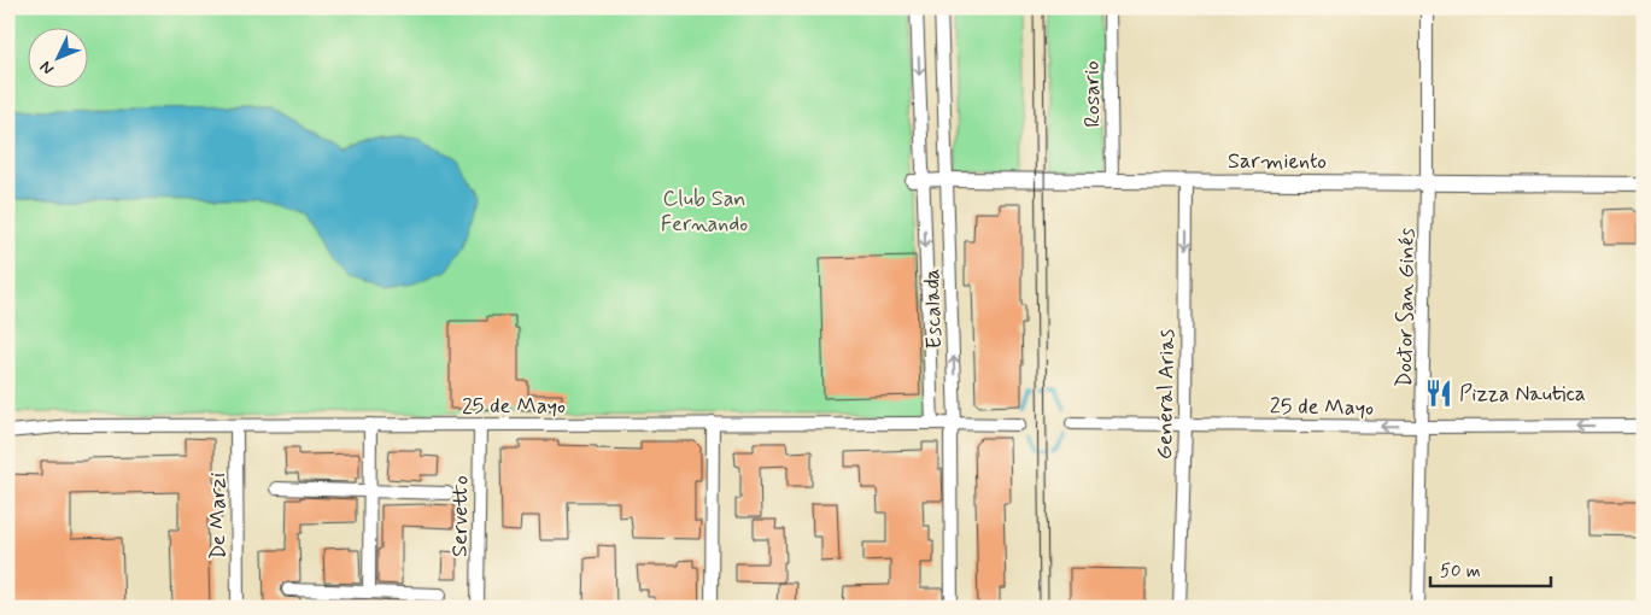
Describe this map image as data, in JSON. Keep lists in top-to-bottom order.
{
  "streets": {
    "street": [
      "Rosario",
      "Sarmiento",
      "Doctor San Ginés",
      "Escalada",
      "General Arias",
      "25 de Mayo",
      "De Marzi",
      "Servetto"
    ]
  },
  "crossings": [
    ["Rosario", "Sarmiento"],
    ["Sarmiento", "Doctor San Ginés"],
    ["Sarmiento", "Escalada"],
    ["Sarmiento", "General Arias"],
    ["Doctor San Ginés", "25 de Mayo"],
    ["Escalada", "25 de Mayo"],
    ["General Arias", "25 de Mayo"],
    ["25 de Mayo", "De Marzi"],
    ["25 de Mayo", "Servetto"]
  ],
  "one_way": ["General Arias"],
  "parks": ["Club San Fernando"],
  "places": {
    "restaurant": ["Pizza Nautica"]
  },
  "scale_bar": "50 m",
  "north": "bottom left"
}
